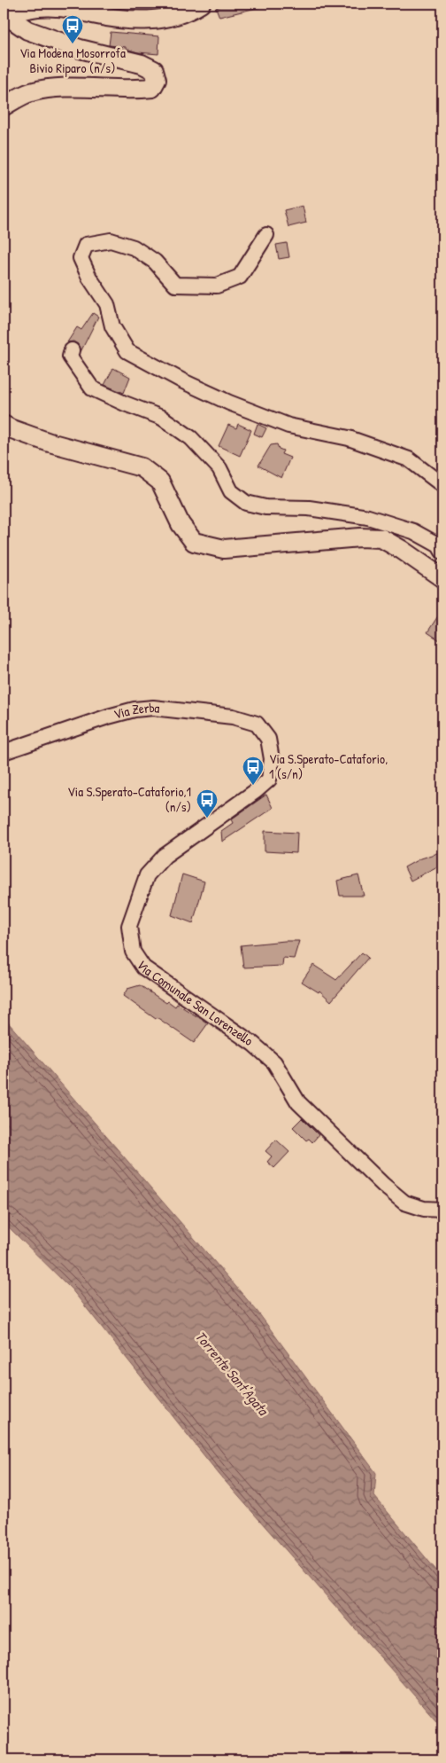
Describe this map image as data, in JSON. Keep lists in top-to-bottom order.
{
  "streets": {
    "street": ["Via Zerba", "Via Comunale San Lorenzello"]
  },
  "crossings": [
    ["Via Zerba", "Via Comunale San Lorenzello"]
  ],
  "water": ["Torrente Sant'Agata"],
  "places": {
    "bus stop": ["Via Modena Mosorrofa Bivio Riparo (n/s)", "Via S.Sperato-Cataforio, 1 (s/n)", "Via S.Sperato-Cataforio,1 (n/s)"]
  }
}
